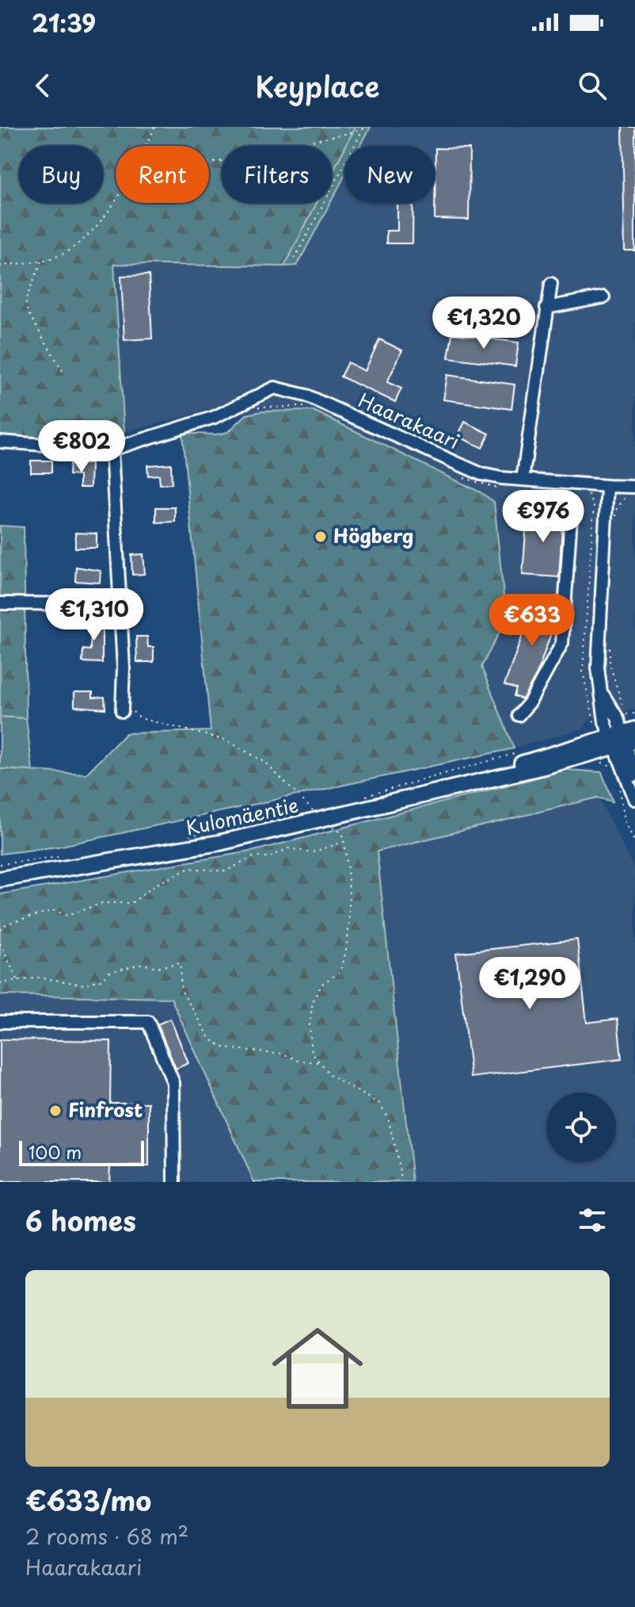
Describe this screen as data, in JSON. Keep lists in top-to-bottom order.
{
  "streets": {
    "main road": ["Kulomäentie"],
    "street": ["Haarakaari"]
  },
  "places": ["Högberg", "Finfrost"],
  "scale_bar": "100 m",
  "page": {
    "status": "21:39",
    "header": "Keyplace",
    "chip": [
      "Buy",
      "Rent",
      "Filters",
      "New"
    ],
    "price": [
      "€1,320",
      "€802",
      "€976",
      "€1,310",
      "€633",
      "€1,290"
    ],
    "scale": "100 m",
    "heading": "6 homes",
    "list": [
      {
        "name": "€633/mo",
        "note": "2 rooms · 68 m² · Haarakaari"
      }
    ]
  }
}
